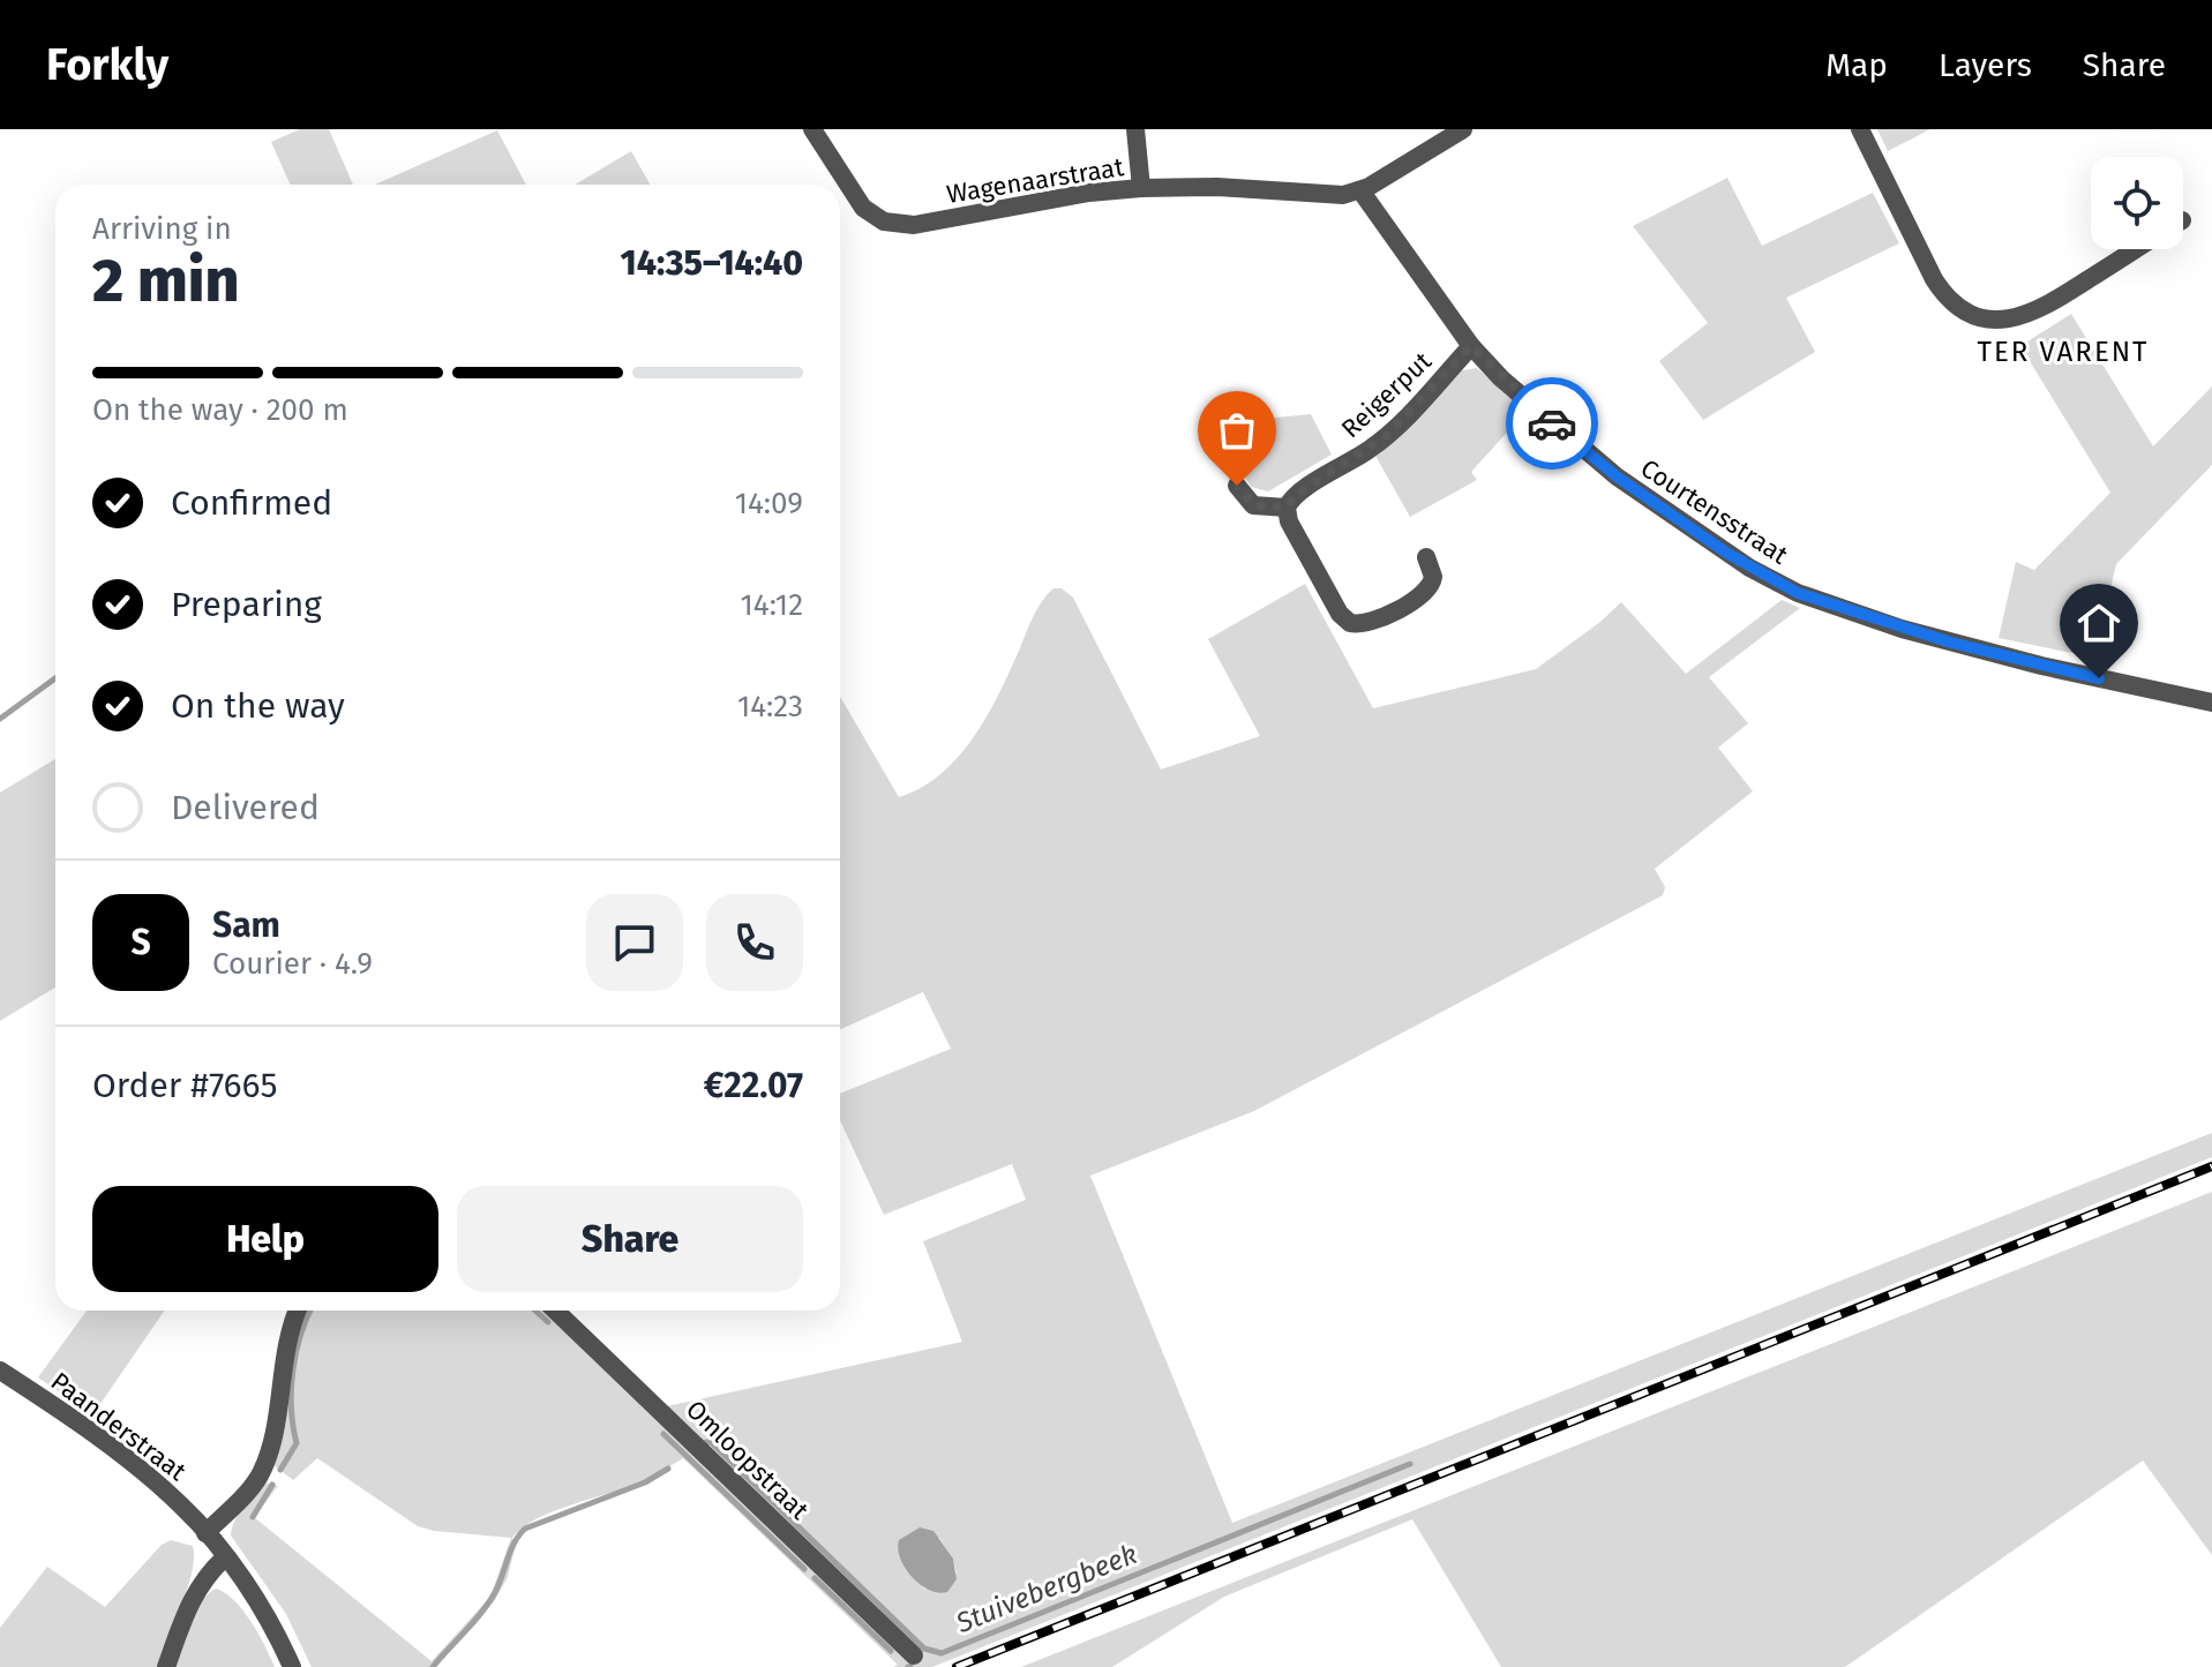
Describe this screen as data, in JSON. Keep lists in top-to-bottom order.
{
  "streets": {
    "street": [
      "Wagenaarstraat",
      "Reigerput",
      "Courtensstraat",
      "Paanderstraat",
      "Omloopstraat"
    ]
  },
  "crossings": [
    ["Wagenaarstraat", "Courtensstraat"],
    ["Reigerput", "Courtensstraat"]
  ],
  "districts": ["TER VARENT"],
  "water": ["Stuivebergbeek"],
  "page": {
    "header": "Forkly",
    "nav": ["Map", "Layers", "Share"],
    "heading": ["2 min", "Arriving in", "14:35–14:40"],
    "panel": [
      "Sam",
      "Courier · 4.9",
      "Order #7665",
      "€22.07"
    ],
    "bar": "On the way · 200 m",
    "list": [
      ["Confirmed", "14:09"],
      ["Preparing", "14:12"],
      ["On the way", "14:23"],
      "Delivered"
    ],
    "round": "S",
    "buttons": ["Help", "Share"]
  }
}
